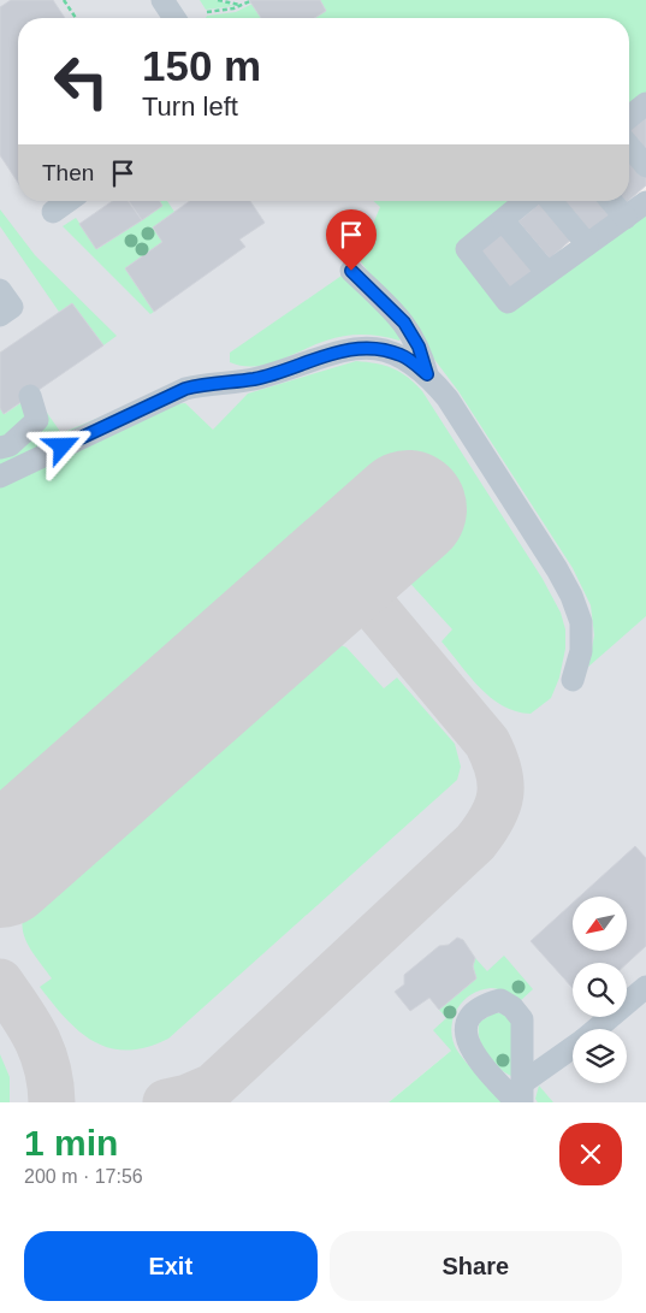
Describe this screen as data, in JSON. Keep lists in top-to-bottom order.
{
  "north": "bottom left",
  "page": {
    "turn": ["150 m", "Turn left"],
    "then": "Then",
    "heading": ["1 min", "200 m · 17:56"],
    "buttons": ["Exit", "Share"]
  }
}
